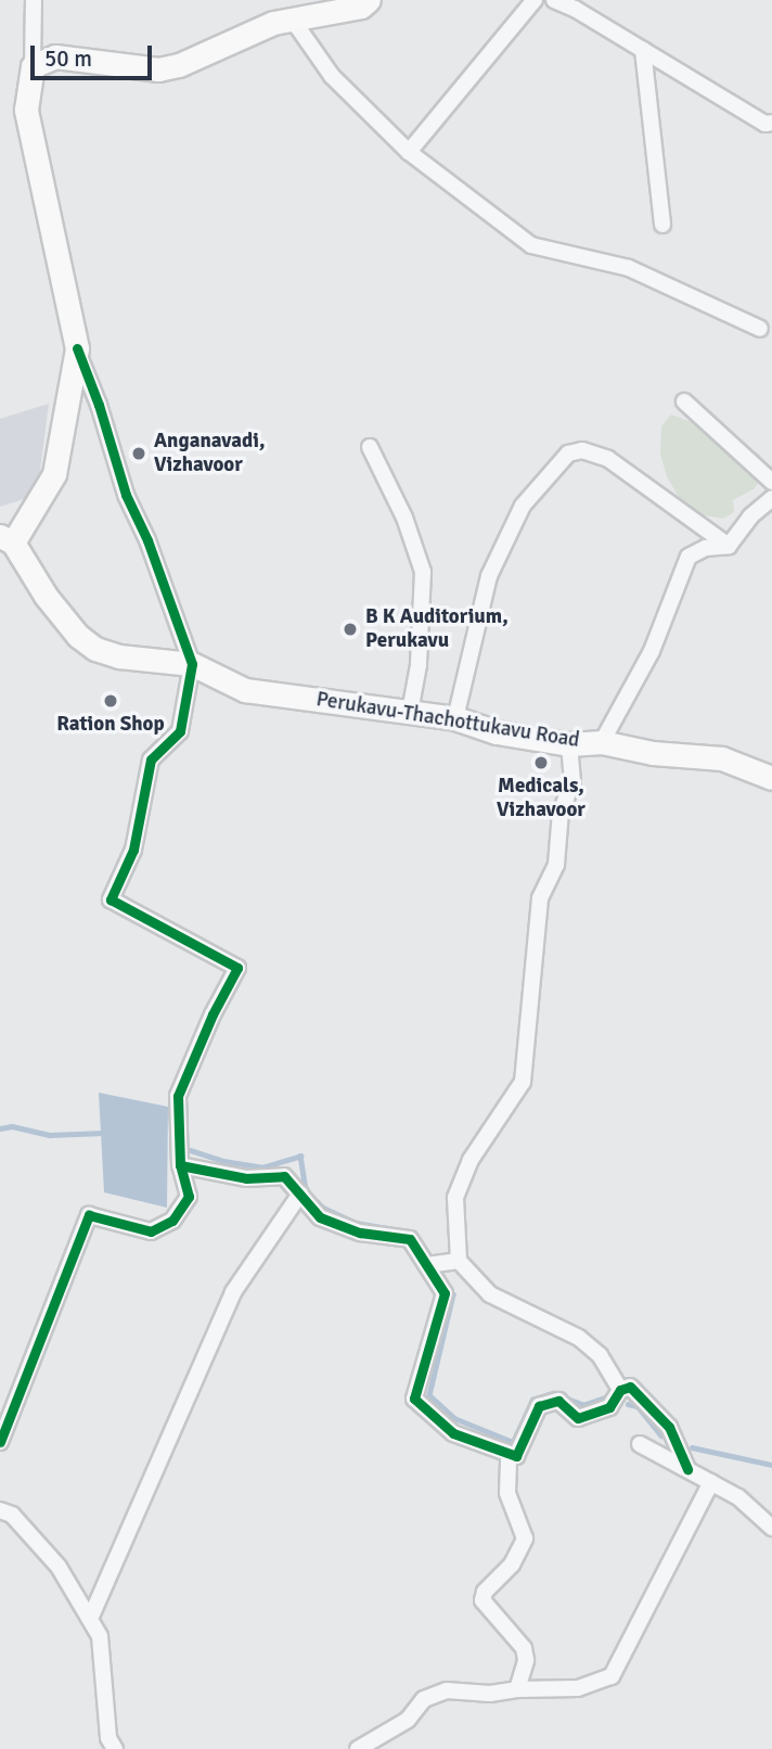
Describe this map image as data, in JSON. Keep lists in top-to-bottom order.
{
  "streets": {
    "street": ["Perukavu-Thachottukavu Road"]
  },
  "places": [
    "Anganavadi, Vizhavoor",
    "B K Auditorium, Perukavu",
    "Ration Shop",
    "Medicals, Vizhavoor"
  ],
  "scale_bar": "50 m"
}
